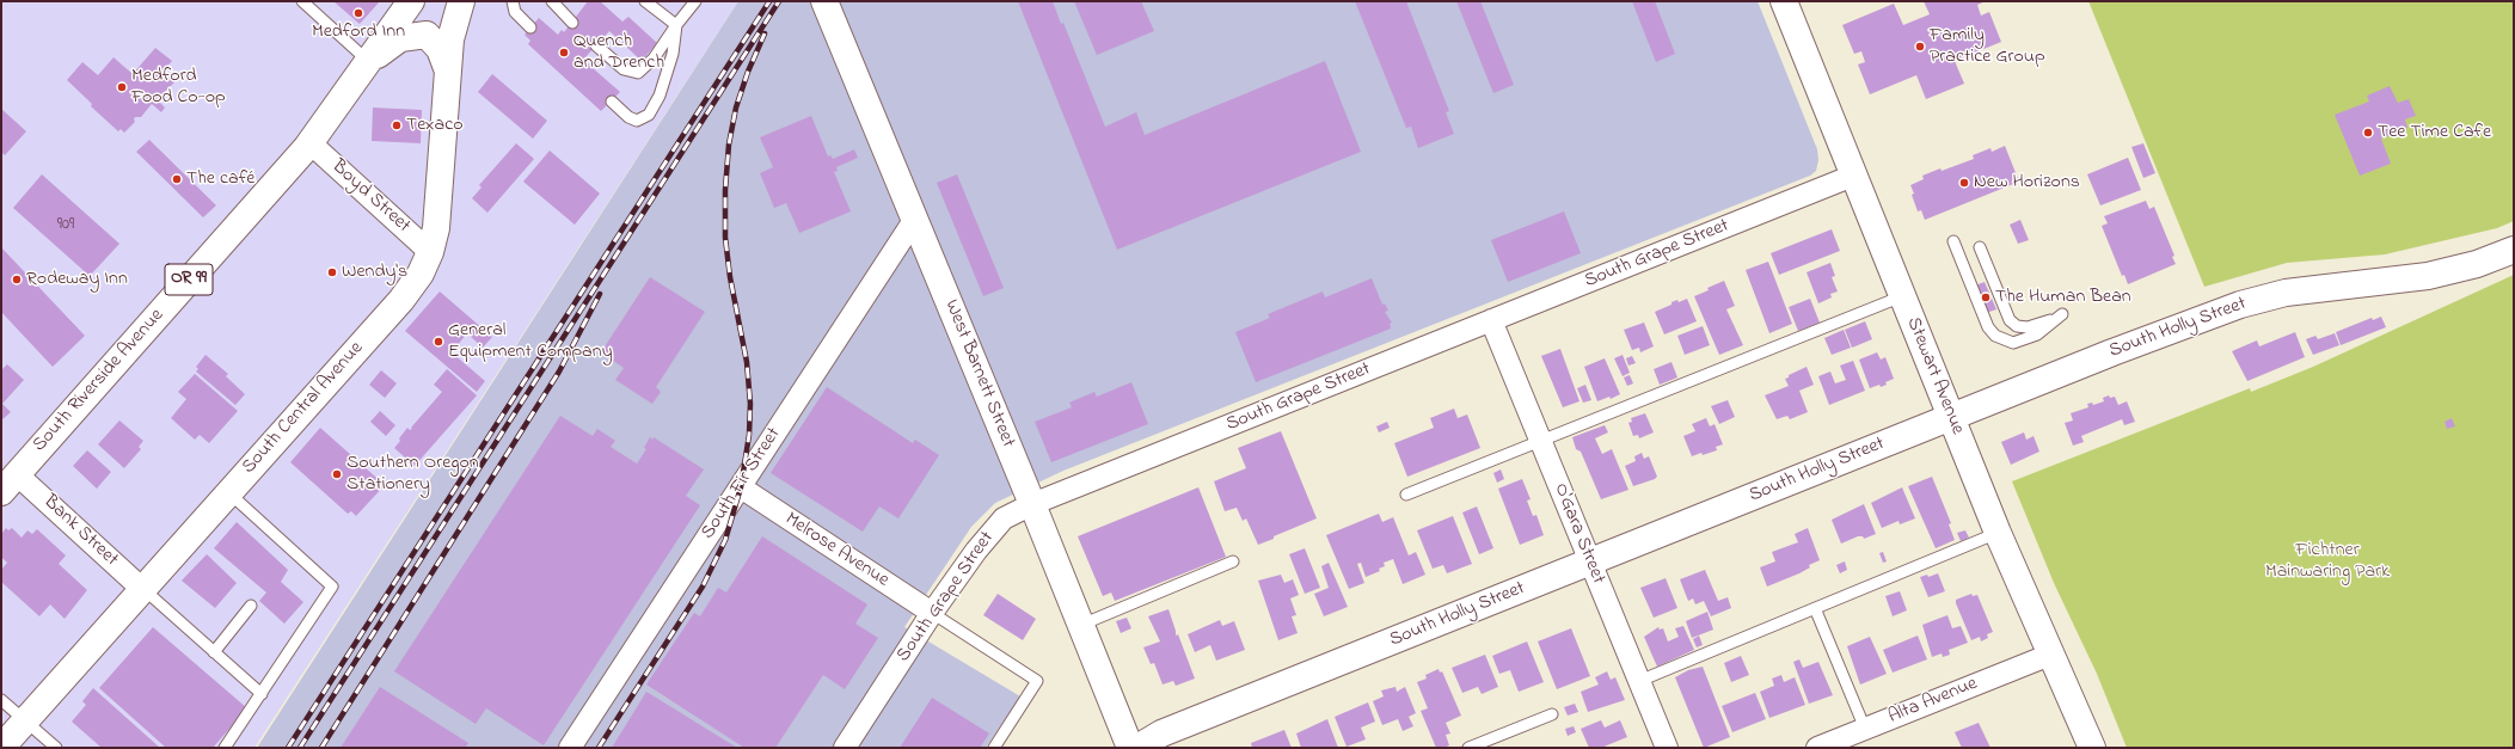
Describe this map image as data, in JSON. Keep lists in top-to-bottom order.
{
  "streets": {
    "main road": [
      "OR 99",
      "South Holly Street",
      "West Barnett Street",
      "Stewart Avenue",
      "South Riverside Avenue",
      "South Central Avenue"
    ],
    "street": [
      "Boyd Street",
      "South Grape Street",
      "South Fir Street",
      "Bank Street",
      "O'Gara Street",
      "Melrose Avenue",
      "Alta Avenue"
    ]
  },
  "crossings": [
    ["Boyd Street", "South Riverside Avenue"],
    ["Boyd Street", "South Central Avenue"],
    ["South Grape Street", "West Barnett Street"],
    ["South Grape Street", "Stewart Avenue"],
    ["South Grape Street", "O'Gara Street"],
    ["South Grape Street", "Melrose Avenue"],
    ["South Holly Street", "Stewart Avenue"],
    ["South Holly Street", "O'Gara Street"],
    ["West Barnett Street", "South Fir Street"],
    ["Stewart Avenue", "Alta Avenue"],
    ["South Riverside Avenue", "Bank Street"],
    ["South Central Avenue", "Bank Street"],
    ["South Fir Street", "Melrose Avenue"]
  ],
  "parks": ["Fichtner Mainwaring Park"],
  "places": [
    "Medford Inn",
    "Family Practice Group",
    "Quench and Drench",
    "Medford Food Co-op",
    "Texaco",
    "Tee Time Cafe",
    "The café",
    "New Horizons",
    "Wendy's",
    "Rodeway Inn",
    "The Human Bean",
    "General Equipment Company",
    "Southern Oregon Stationery"
  ],
  "house_numbers": ["909"]
}
